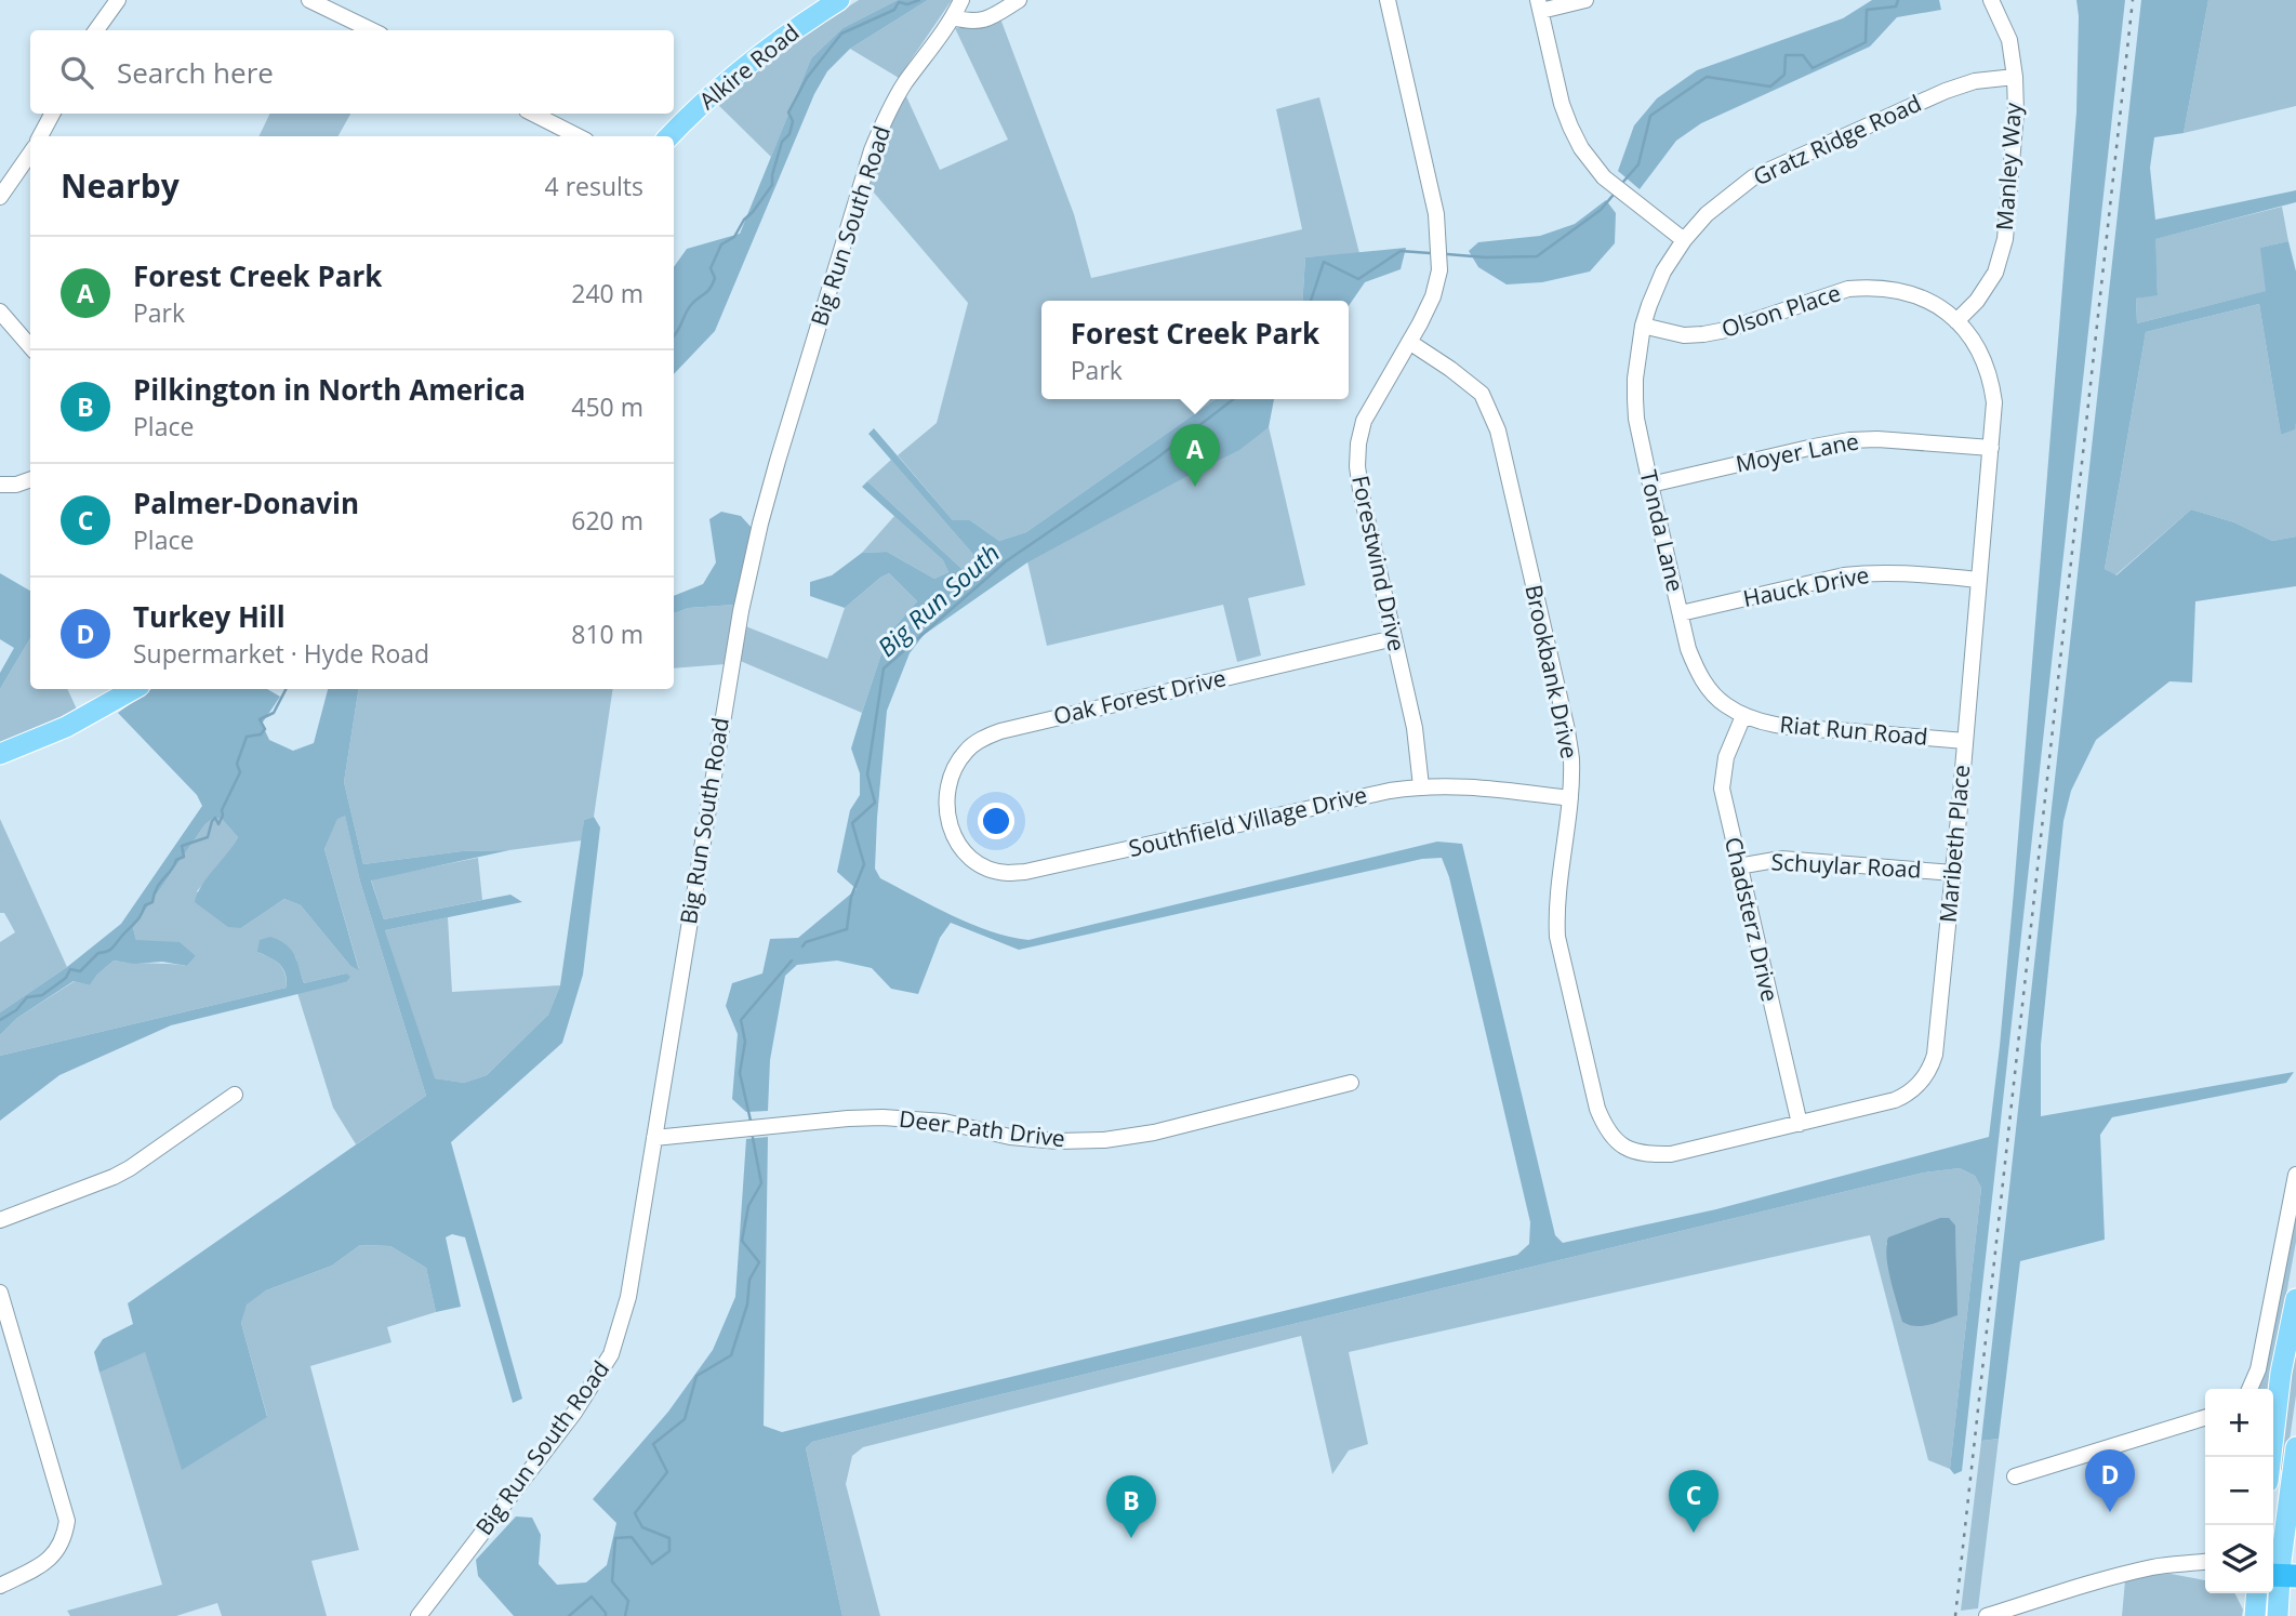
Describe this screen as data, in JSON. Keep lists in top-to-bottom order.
{
  "streets": {
    "main road": ["Alkire Road"],
    "street": [
      "Gratz Ridge Road",
      "Manley Way",
      "Big Run South Road",
      "Olson Place",
      "Moyer Lane",
      "Tonda Lane",
      "Forestwind Drive",
      "Hauck Drive",
      "Brookbank Drive",
      "Oak Forest Drive",
      "Riat Run Road",
      "Southfield Village Drive",
      "Maribeth Place",
      "Schuylar Road",
      "Chadsterz Drive",
      "Deer Path Drive"
    ]
  },
  "crossings": [
    ["Gratz Ridge Road", "Manley Way"],
    ["Gratz Ridge Road", "Olson Place"],
    ["Gratz Ridge Road", "Tonda Lane"],
    ["Manley Way", "Olson Place"],
    ["Manley Way", "Maribeth Place"],
    ["Big Run South Road", "Deer Path Drive"],
    ["Olson Place", "Tonda Lane"],
    ["Olson Place", "Maribeth Place"],
    ["Moyer Lane", "Tonda Lane"],
    ["Moyer Lane", "Maribeth Place"],
    ["Tonda Lane", "Hauck Drive"],
    ["Tonda Lane", "Riat Run Road"],
    ["Tonda Lane", "Chadsterz Drive"],
    ["Forestwind Drive", "Brookbank Drive"],
    ["Forestwind Drive", "Oak Forest Drive"],
    ["Forestwind Drive", "Southfield Village Drive"],
    ["Hauck Drive", "Maribeth Place"],
    ["Brookbank Drive", "Southfield Village Drive"],
    ["Brookbank Drive", "Maribeth Place"],
    ["Oak Forest Drive", "Southfield Village Drive"],
    ["Riat Run Road", "Maribeth Place"],
    ["Riat Run Road", "Chadsterz Drive"],
    ["Maribeth Place", "Schuylar Road"],
    ["Maribeth Place", "Chadsterz Drive"],
    ["Schuylar Road", "Chadsterz Drive"]
  ],
  "water": ["Big Run South"],
  "page": {
    "search": "Search here",
    "heading": ["Nearby", "4 results"],
    "list": [
      {
        "mark": "A",
        "name": "Forest Creek Park",
        "note": "Park",
        "value": "240 m"
      },
      {
        "mark": "B",
        "name": "Pilkington in North America",
        "note": "Place",
        "value": "450 m"
      },
      {
        "mark": "C",
        "name": "Palmer-Donavin",
        "note": "Place",
        "value": "620 m"
      },
      {
        "mark": "D",
        "name": "Turkey Hill",
        "note": "Supermarket · Hyde Road",
        "value": "810 m"
      }
    ],
    "popup": ["Forest Creek Park", "Park"],
    "pins": [
      "A",
      "D",
      "C",
      "B"
    ],
    "map_buttons": ["+", "−"]
  }
}
